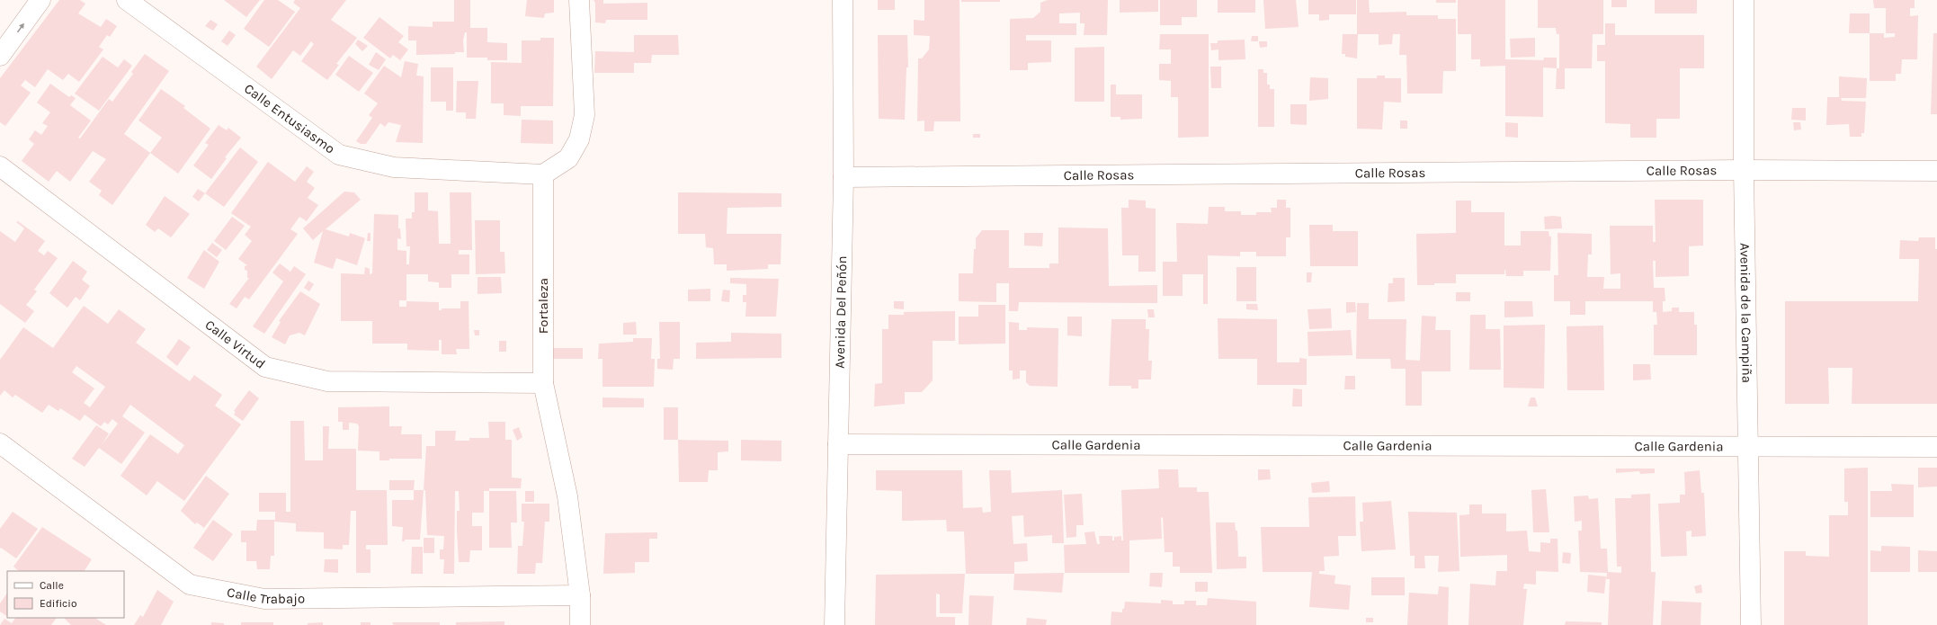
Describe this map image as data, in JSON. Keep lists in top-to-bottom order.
{
  "streets": {
    "street": [
      "Calle Entusiasmo",
      "Calle Rosas",
      "Fortaleza",
      "Avenida Del Peñón",
      "Avenida de la Campiña",
      "Calle Virtud",
      "Calle Gardenia",
      "Calle Trabajo"
    ]
  },
  "crossings": [
    ["Calle Entusiasmo", "Fortaleza"],
    ["Calle Rosas", "Avenida Del Peñón"],
    ["Calle Rosas", "Avenida de la Campiña"],
    ["Fortaleza", "Calle Virtud"],
    ["Fortaleza", "Calle Trabajo"],
    ["Avenida Del Peñón", "Calle Gardenia"],
    ["Avenida de la Campiña", "Calle Gardenia"]
  ],
  "legend": ["Calle", "Edificio"]
}
